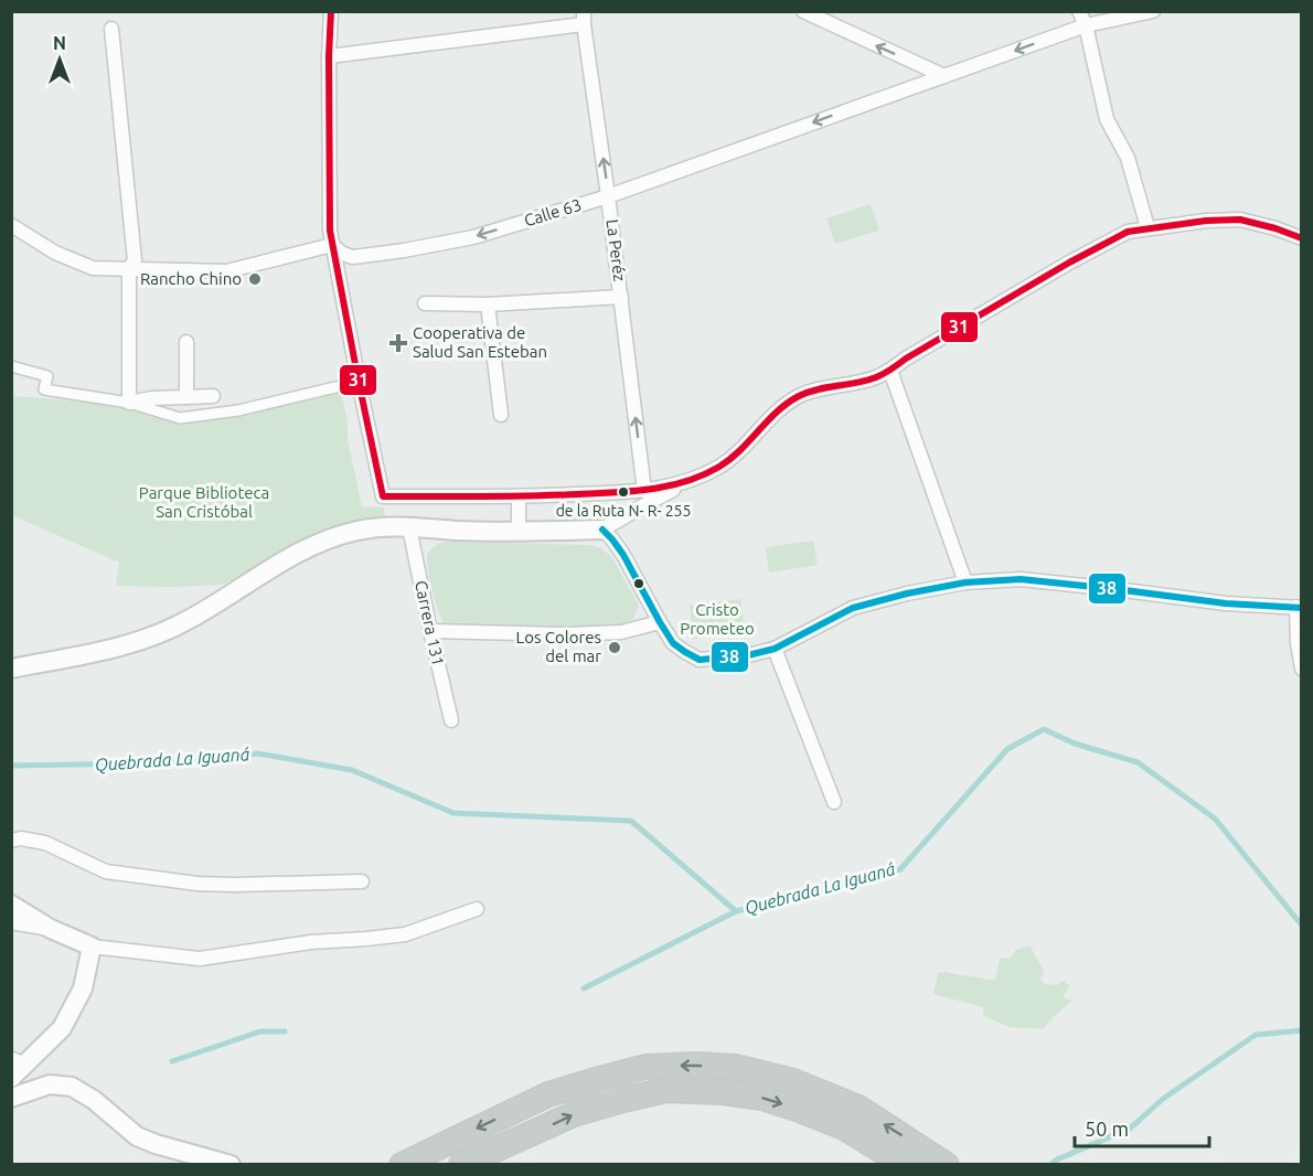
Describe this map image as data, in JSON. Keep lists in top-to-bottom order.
{
  "streets": {
    "street": ["Calle 63", "La Peréz", "Carrera 131"]
  },
  "crossings": [
    ["Calle 63", "La Peréz"]
  ],
  "one_way": ["Calle 63", "La Peréz"],
  "water": ["Quebrada La Iguaná"],
  "parks": ["Parque Biblioteca San Cristóbal", "Cristo Prometeo"],
  "places": {
    "other": ["Rancho Chino", "de la Ruta N- R- 255", "Los Colores del mar"],
    "health": ["Cooperativa de Salud San Esteban"]
  },
  "lines": ["transit line 31", "transit line 38"],
  "scale_bar": "50 m",
  "north": "top"
}
